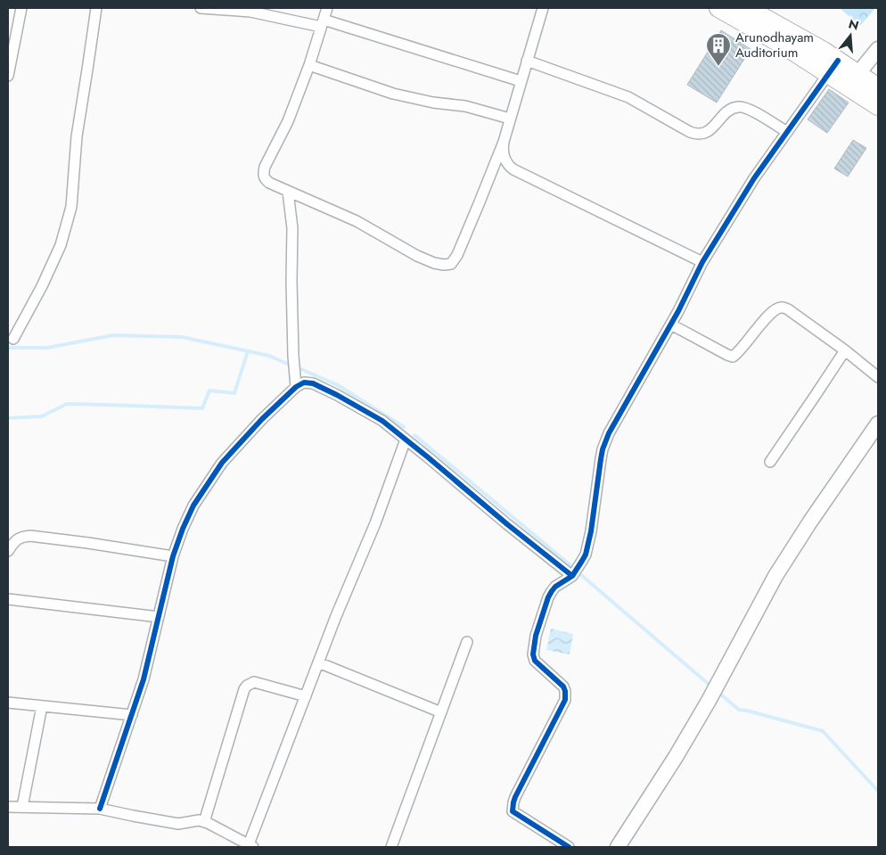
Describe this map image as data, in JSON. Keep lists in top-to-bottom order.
{
  "places": {
    "building": ["Arunodhayam Auditorium"]
  },
  "north": "top"
}
